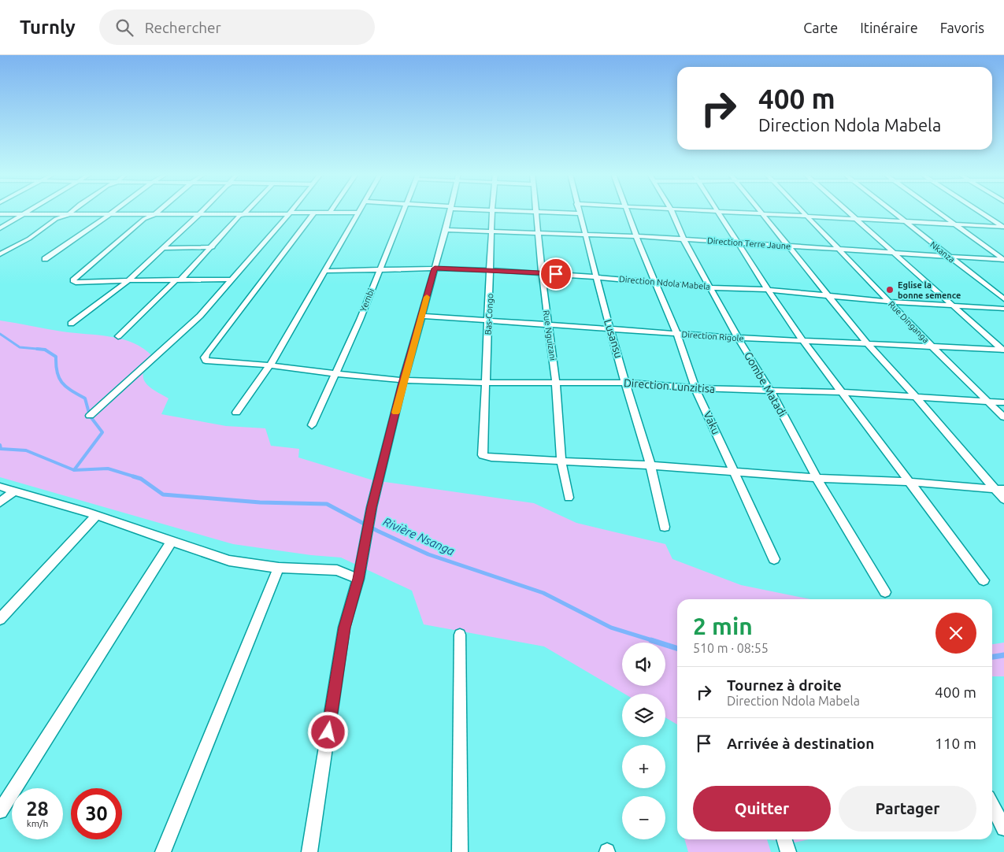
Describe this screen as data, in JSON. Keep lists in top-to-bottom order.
{
  "streets": {
    "street": [
      "Direction Terre Jaune",
      "Nkanza",
      "Direction Ndola Mabela",
      "Yembi",
      "Bas-Congo",
      "Rue Dinganga",
      "Rue Nguizani",
      "Direction Rigole",
      "Lusansu",
      "Gombe Matadi",
      "Direction Lunzitisa",
      "Vaku"
    ]
  },
  "crossings": [
    ["Direction Terre Jaune", "Nkanza"],
    ["Direction Terre Jaune", "Bas-Congo"],
    ["Direction Terre Jaune", "Rue Dinganga"],
    ["Direction Terre Jaune", "Rue Nguizani"],
    ["Direction Terre Jaune", "Lusansu"],
    ["Direction Terre Jaune", "Gombe Matadi"],
    ["Direction Terre Jaune", "Vaku"],
    ["Direction Ndola Mabela", "Yembi"],
    ["Direction Ndola Mabela", "Bas-Congo"],
    ["Direction Ndola Mabela", "Rue Dinganga"],
    ["Direction Ndola Mabela", "Rue Nguizani"],
    ["Direction Ndola Mabela", "Lusansu"],
    ["Direction Ndola Mabela", "Gombe Matadi"],
    ["Direction Ndola Mabela", "Vaku"],
    ["Yembi", "Direction Lunzitisa"],
    ["Bas-Congo", "Rue Nguizani"],
    ["Bas-Congo", "Direction Rigole"],
    ["Bas-Congo", "Direction Lunzitisa"],
    ["Rue Dinganga", "Direction Rigole"],
    ["Rue Dinganga", "Direction Lunzitisa"],
    ["Rue Nguizani", "Direction Rigole"],
    ["Rue Nguizani", "Direction Lunzitisa"],
    ["Direction Rigole", "Lusansu"],
    ["Direction Rigole", "Gombe Matadi"],
    ["Direction Rigole", "Vaku"],
    ["Lusansu", "Direction Lunzitisa"],
    ["Gombe Matadi", "Direction Lunzitisa"],
    ["Direction Lunzitisa", "Vaku"]
  ],
  "water": ["Rivière Nsanga"],
  "places": ["Eglise la bonne semence"],
  "page": {
    "header": "Turnly",
    "search": "Rechercher",
    "nav": ["Carte", "Itinéraire", "Favoris"],
    "turn": ["400 m", "Direction Ndola Mabela"],
    "heading": ["2 min", "510 m · 08:55"],
    "map_buttons": ["+", "−"],
    "list": [
      {
        "name": "Tournez à droite",
        "note": "Direction Ndola Mabela",
        "value": "400 m"
      },
      {
        "name": "Arrivée à destination",
        "value": "110 m"
      }
    ],
    "buttons": ["Quitter", "Partager"],
    "speed": "28 km/h",
    "limit": "30"
  }
}
